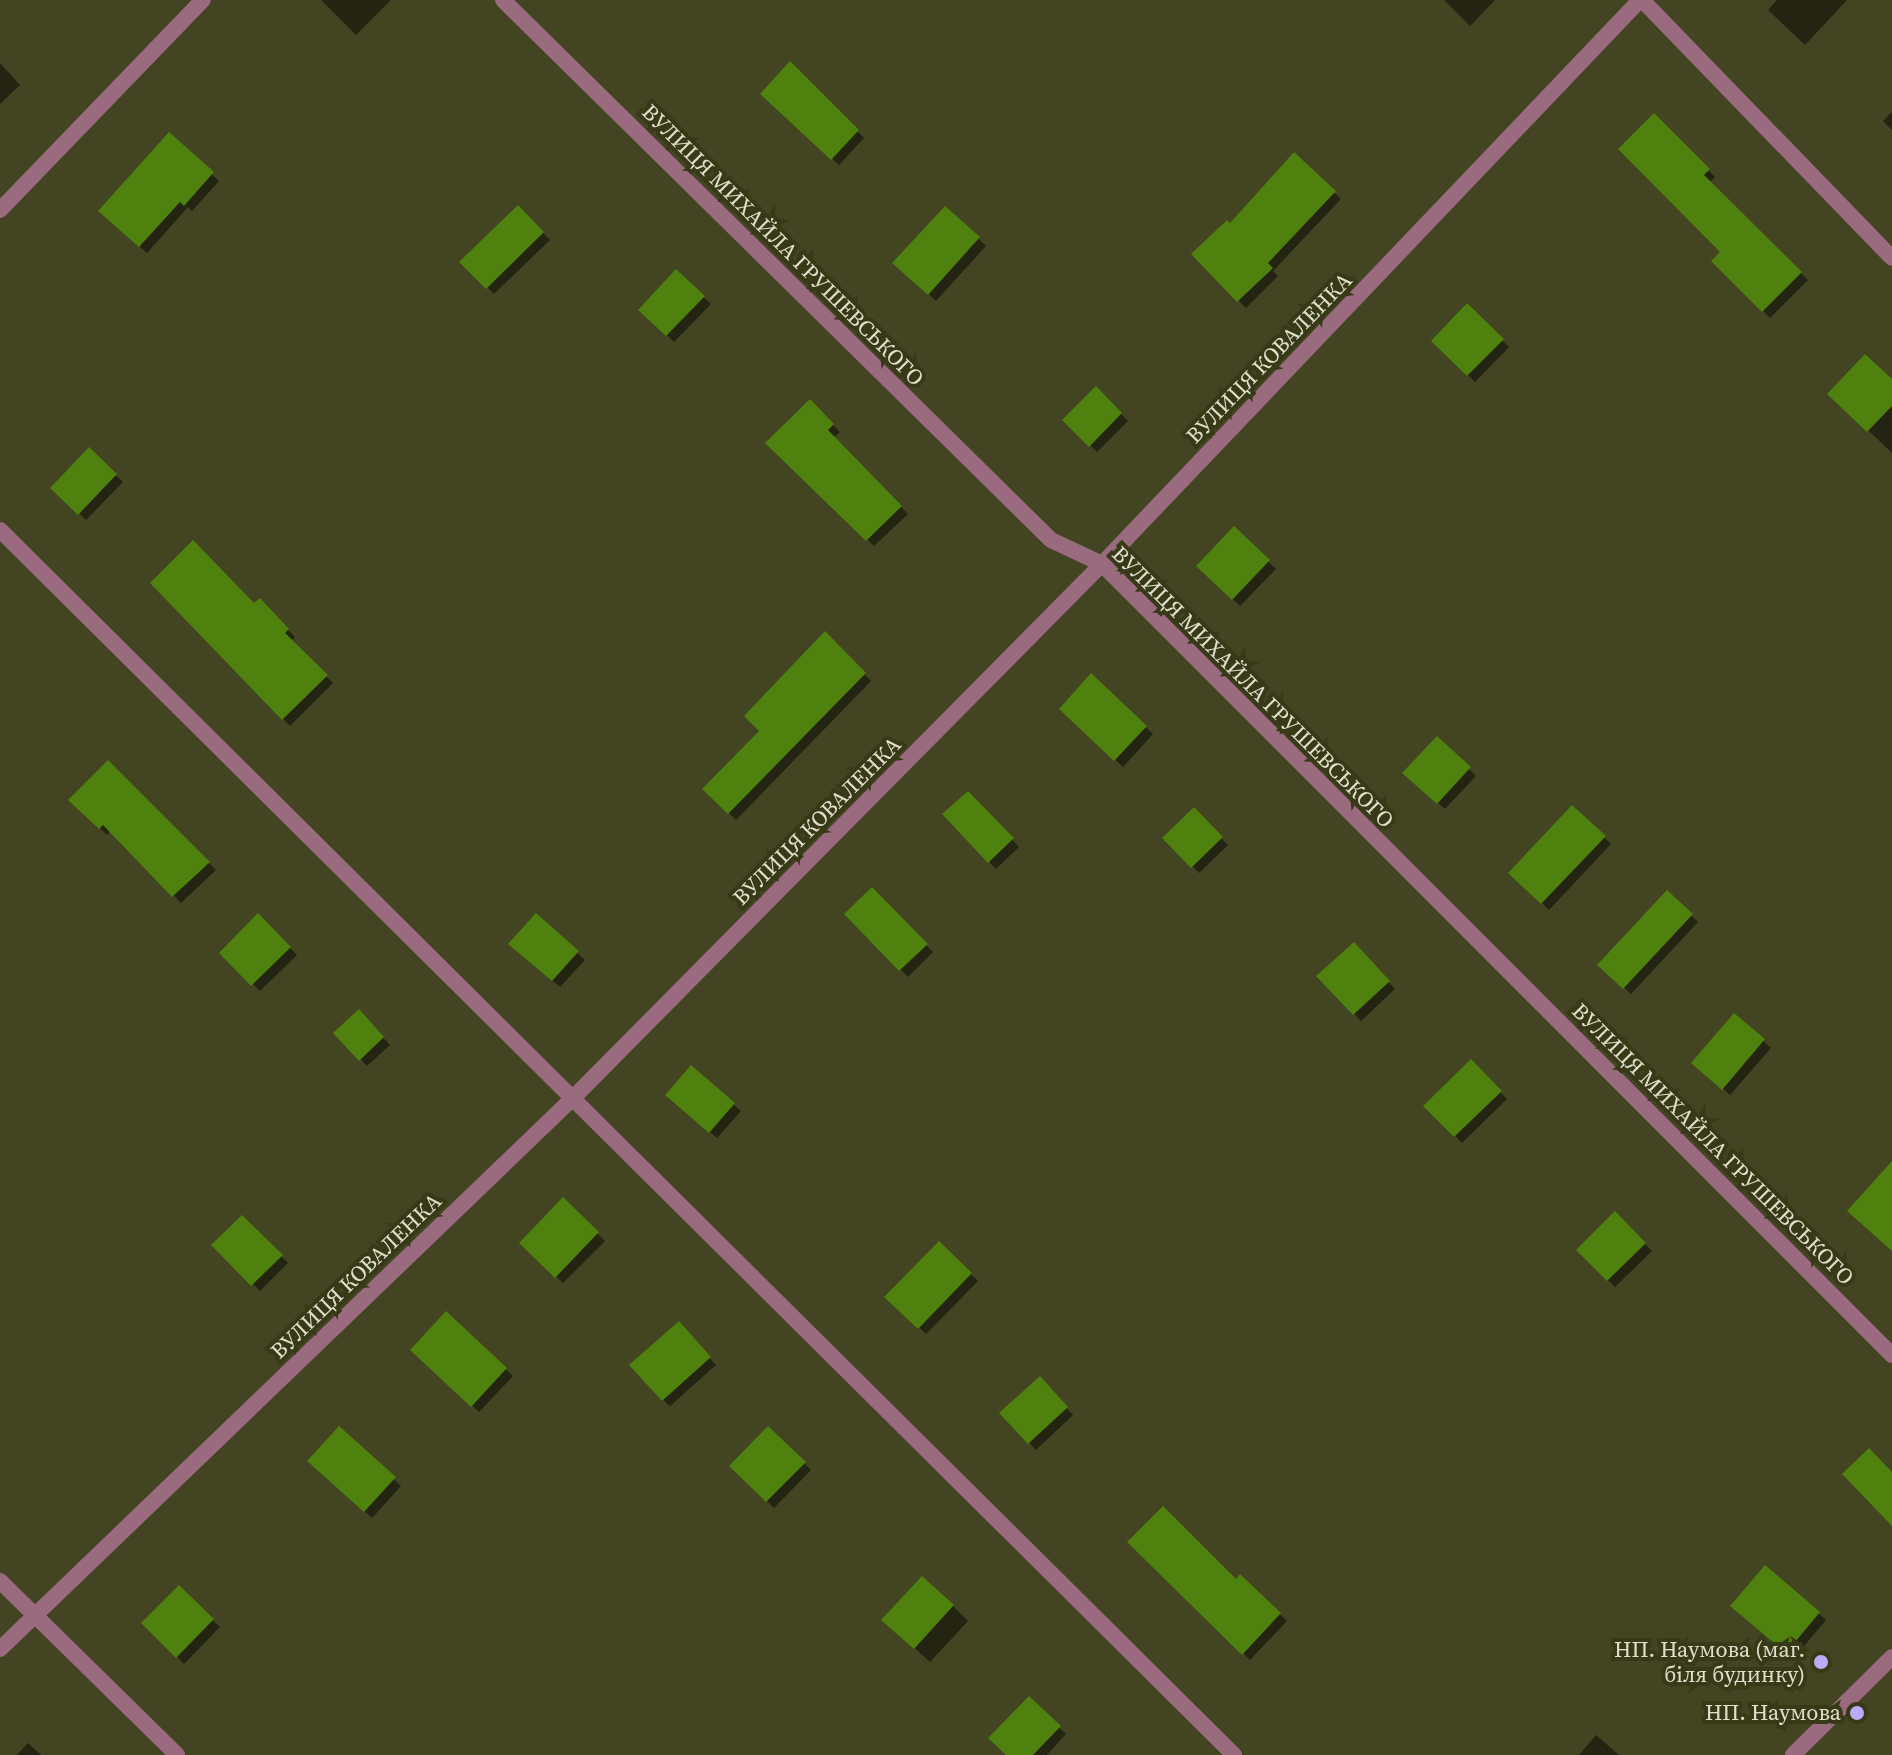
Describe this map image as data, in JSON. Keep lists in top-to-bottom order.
{
  "streets": {
    "street": ["ВУЛИЦЯ МИХАЙЛА ГРУШЕВСЬКОГО", "ВУЛИЦЯ КОВАЛЕНКА"]
  },
  "crossings": [
    ["ВУЛИЦЯ МИХАЙЛА ГРУШЕВСЬКОГО", "ВУЛИЦЯ КОВАЛЕНКА"]
  ],
  "places": ["НП. Наумова (маг. біля будинку)", "НП. Наумова"]
}
